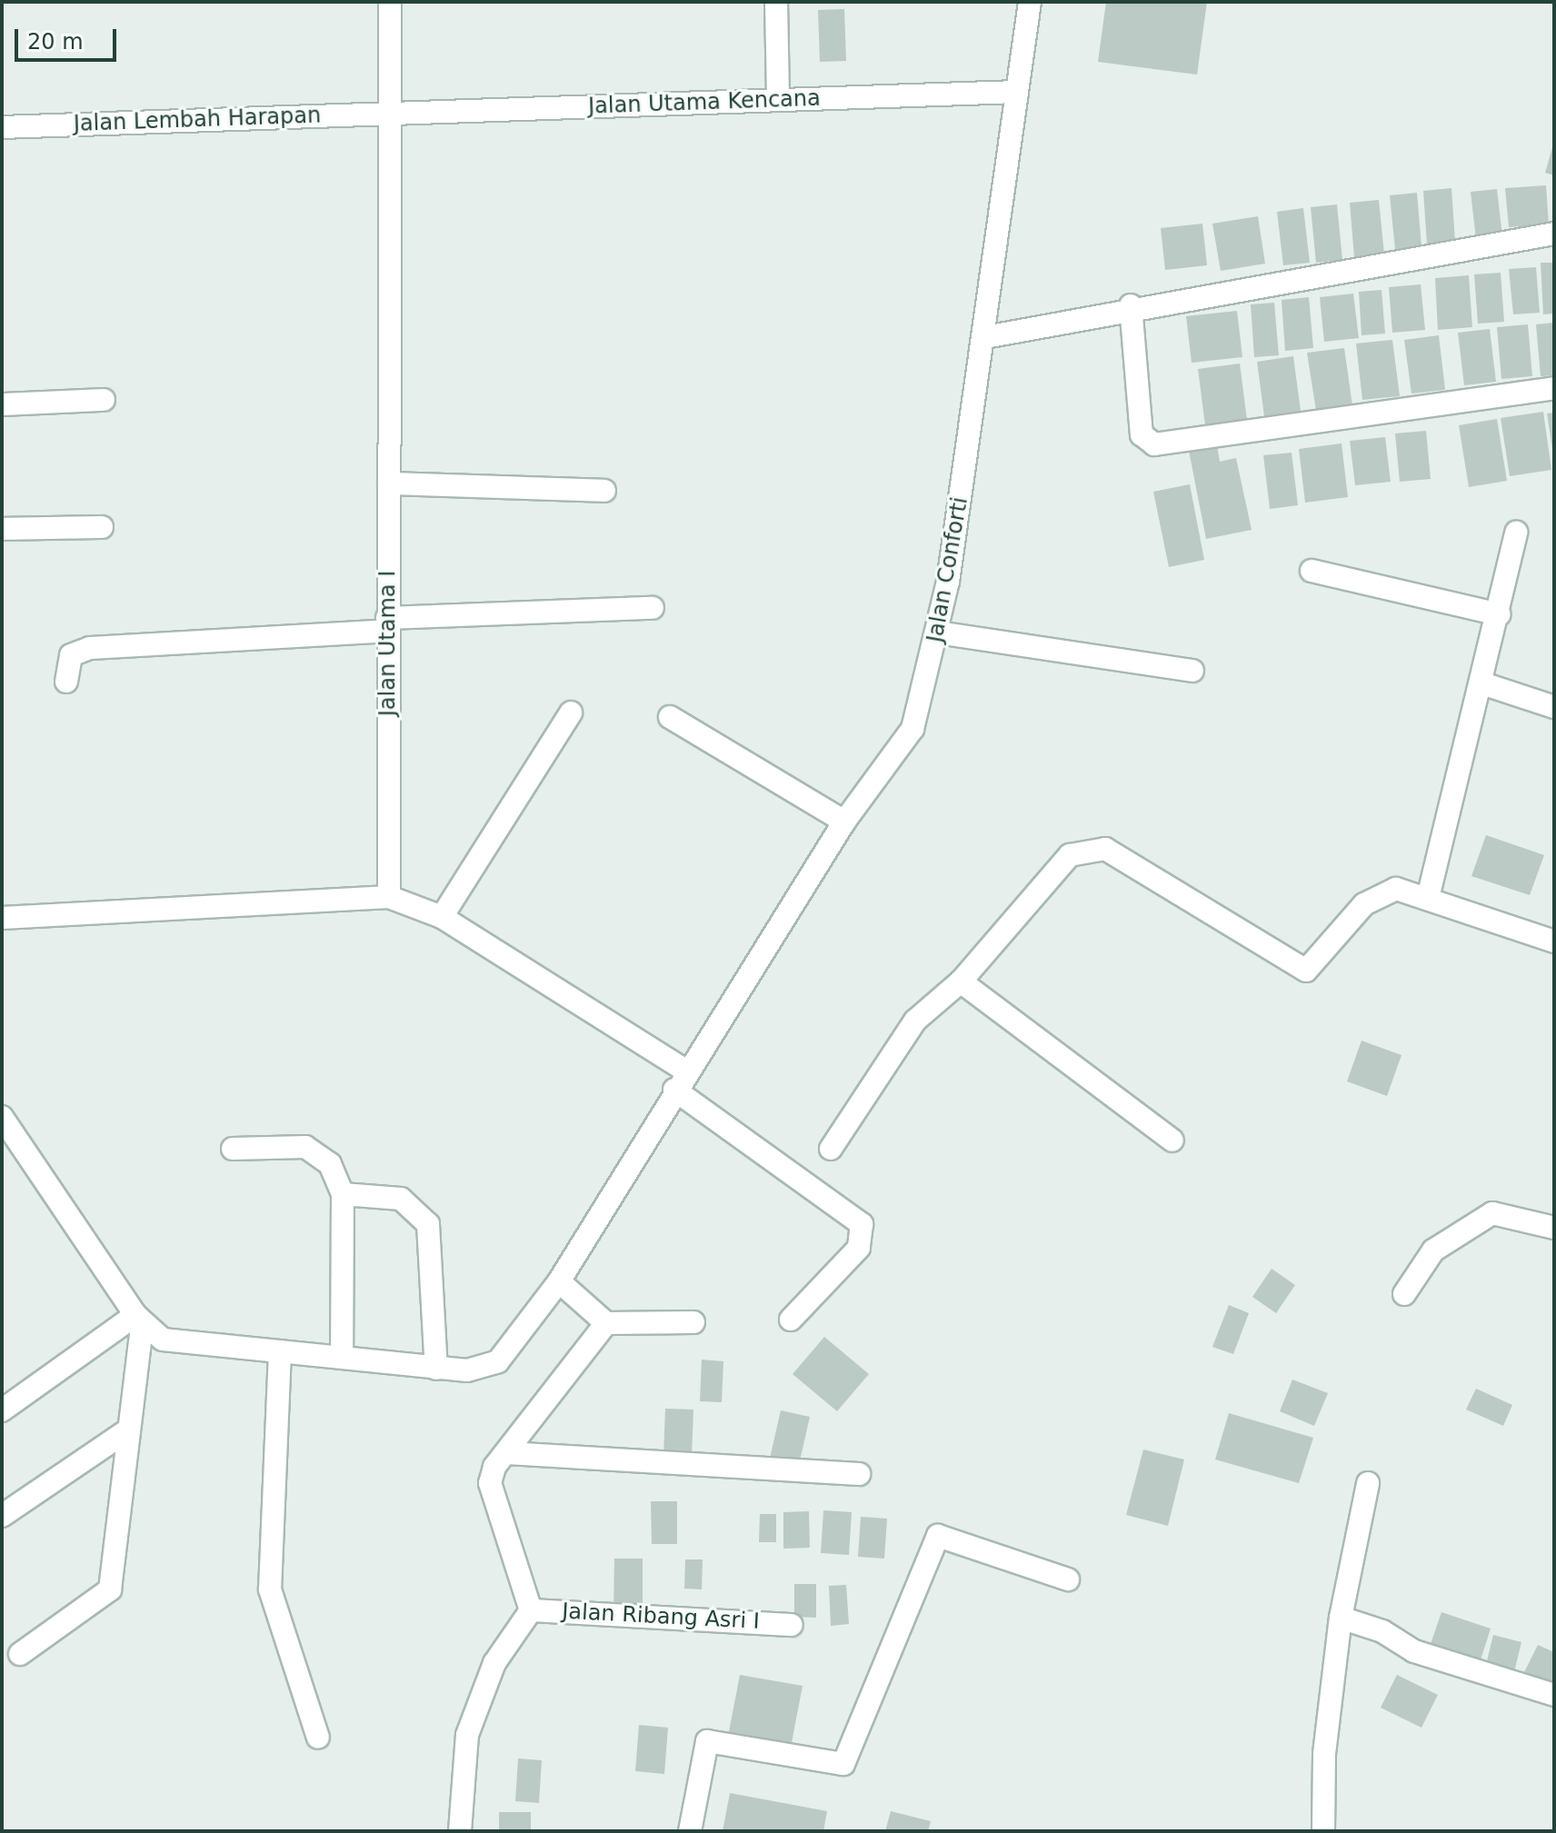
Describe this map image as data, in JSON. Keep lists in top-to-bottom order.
{
  "streets": {
    "street": [
      "Jalan Utama Kencana",
      "Jalan Lembah Harapan",
      "Jalan Conforti",
      "Jalan Utama I",
      "Jalan Ribang Asri I"
    ]
  },
  "crossings": [
    ["Jalan Utama Kencana", "Jalan Lembah Harapan"],
    ["Jalan Utama Kencana", "Jalan Conforti"],
    ["Jalan Utama Kencana", "Jalan Utama I"],
    ["Jalan Lembah Harapan", "Jalan Utama I"]
  ],
  "scale_bar": "20 m"
}
